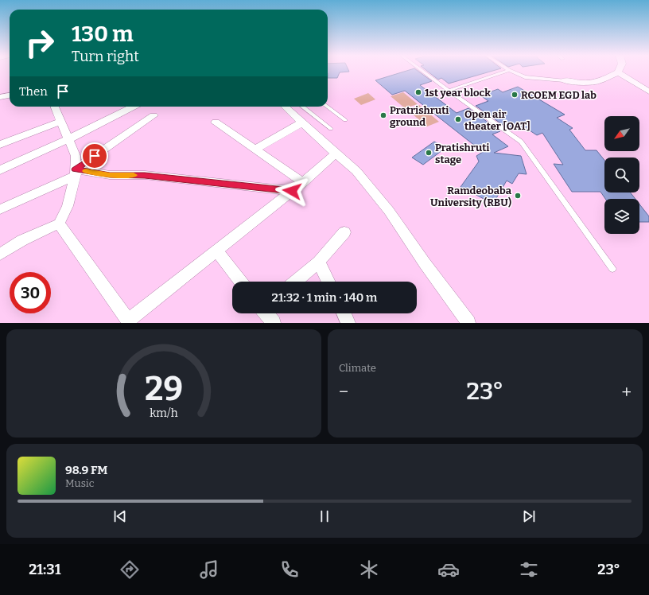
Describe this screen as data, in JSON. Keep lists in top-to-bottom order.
{
  "places": [
    "1st year block",
    "RCOEM EGD lab",
    "Pratrishruti ground",
    "Open air theater [OAT]",
    "Pratishruti stage",
    "Ramdeobaba University (RBU)"
  ],
  "north": "bottom left",
  "page": {
    "turn": ["130 m", "Turn right"],
    "then": "Then",
    "limit": "30",
    "trip": "21:32 · 1 min · 140 m",
    "tile": "Climate",
    "heat": ["−", "23°", "+"],
    "song": ["98.9 FM", "Music"],
    "tabs": ["21:31", "23°"],
    "gauge": ["29", "km/h"]
  }
}
